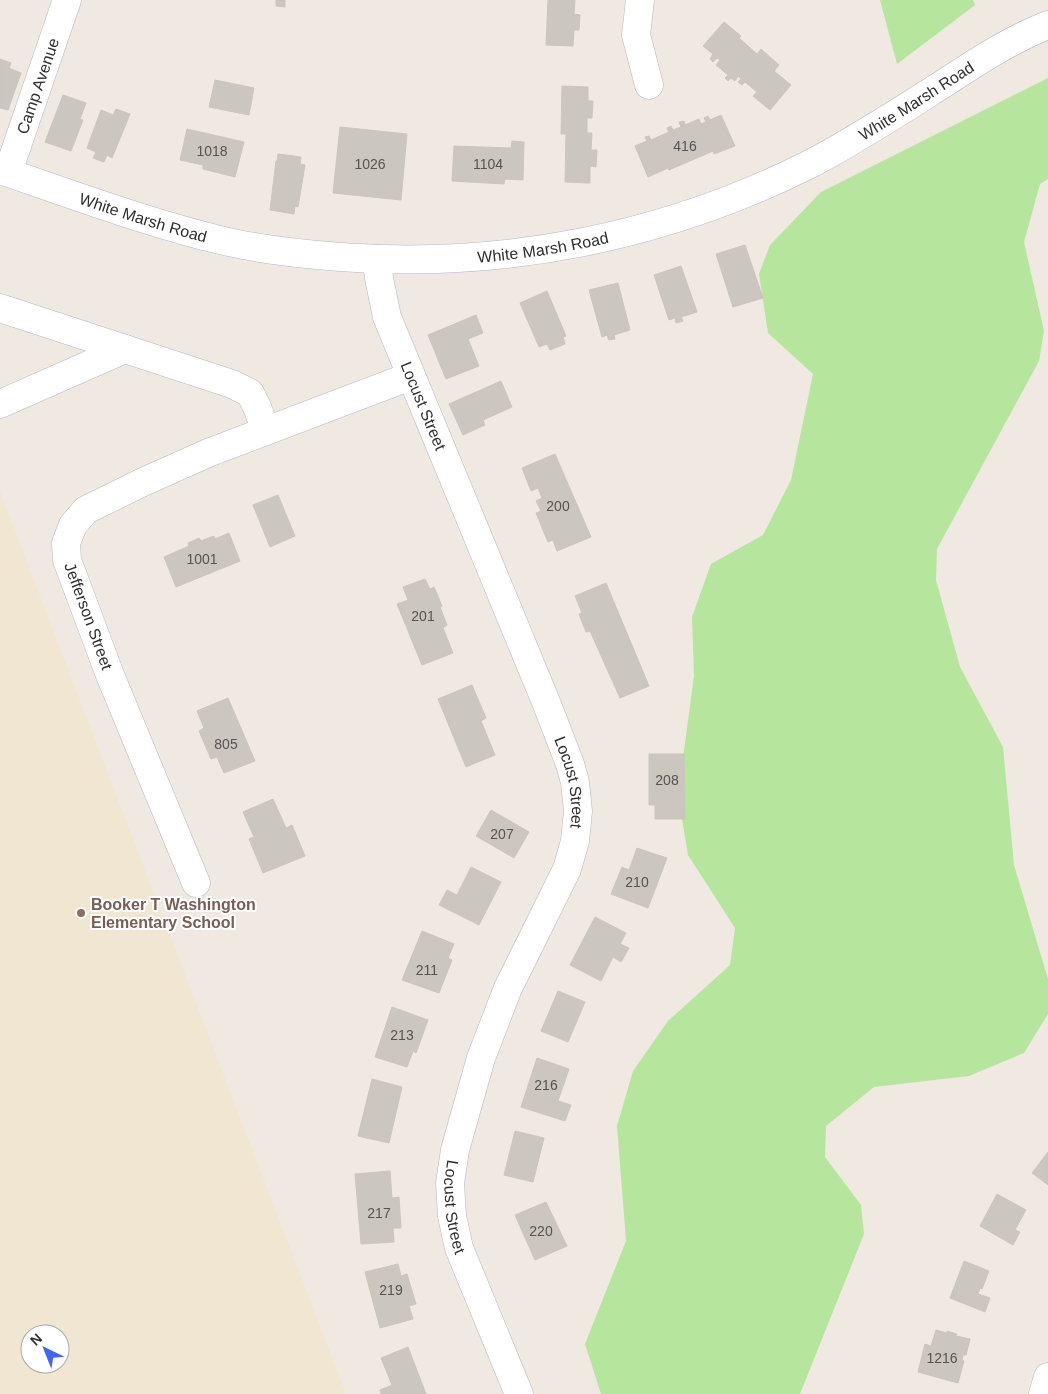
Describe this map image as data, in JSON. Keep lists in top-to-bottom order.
{
  "streets": {
    "street": [
      "Camp Avenue",
      "White Marsh Road",
      "Locust Street",
      "Jefferson Street"
    ]
  },
  "crossings": [
    ["Camp Avenue", "White Marsh Road"],
    ["White Marsh Road", "Locust Street"],
    ["Locust Street", "Jefferson Street"]
  ],
  "places": ["Booker T Washington Elementary School"],
  "house_numbers": [
    "416",
    "1018",
    "1026",
    "1104",
    "200",
    "1001",
    "201",
    "805",
    "208",
    "207",
    "210",
    "211",
    "213",
    "216",
    "217",
    "220",
    "219",
    "1216"
  ],
  "north": "top left"
}
